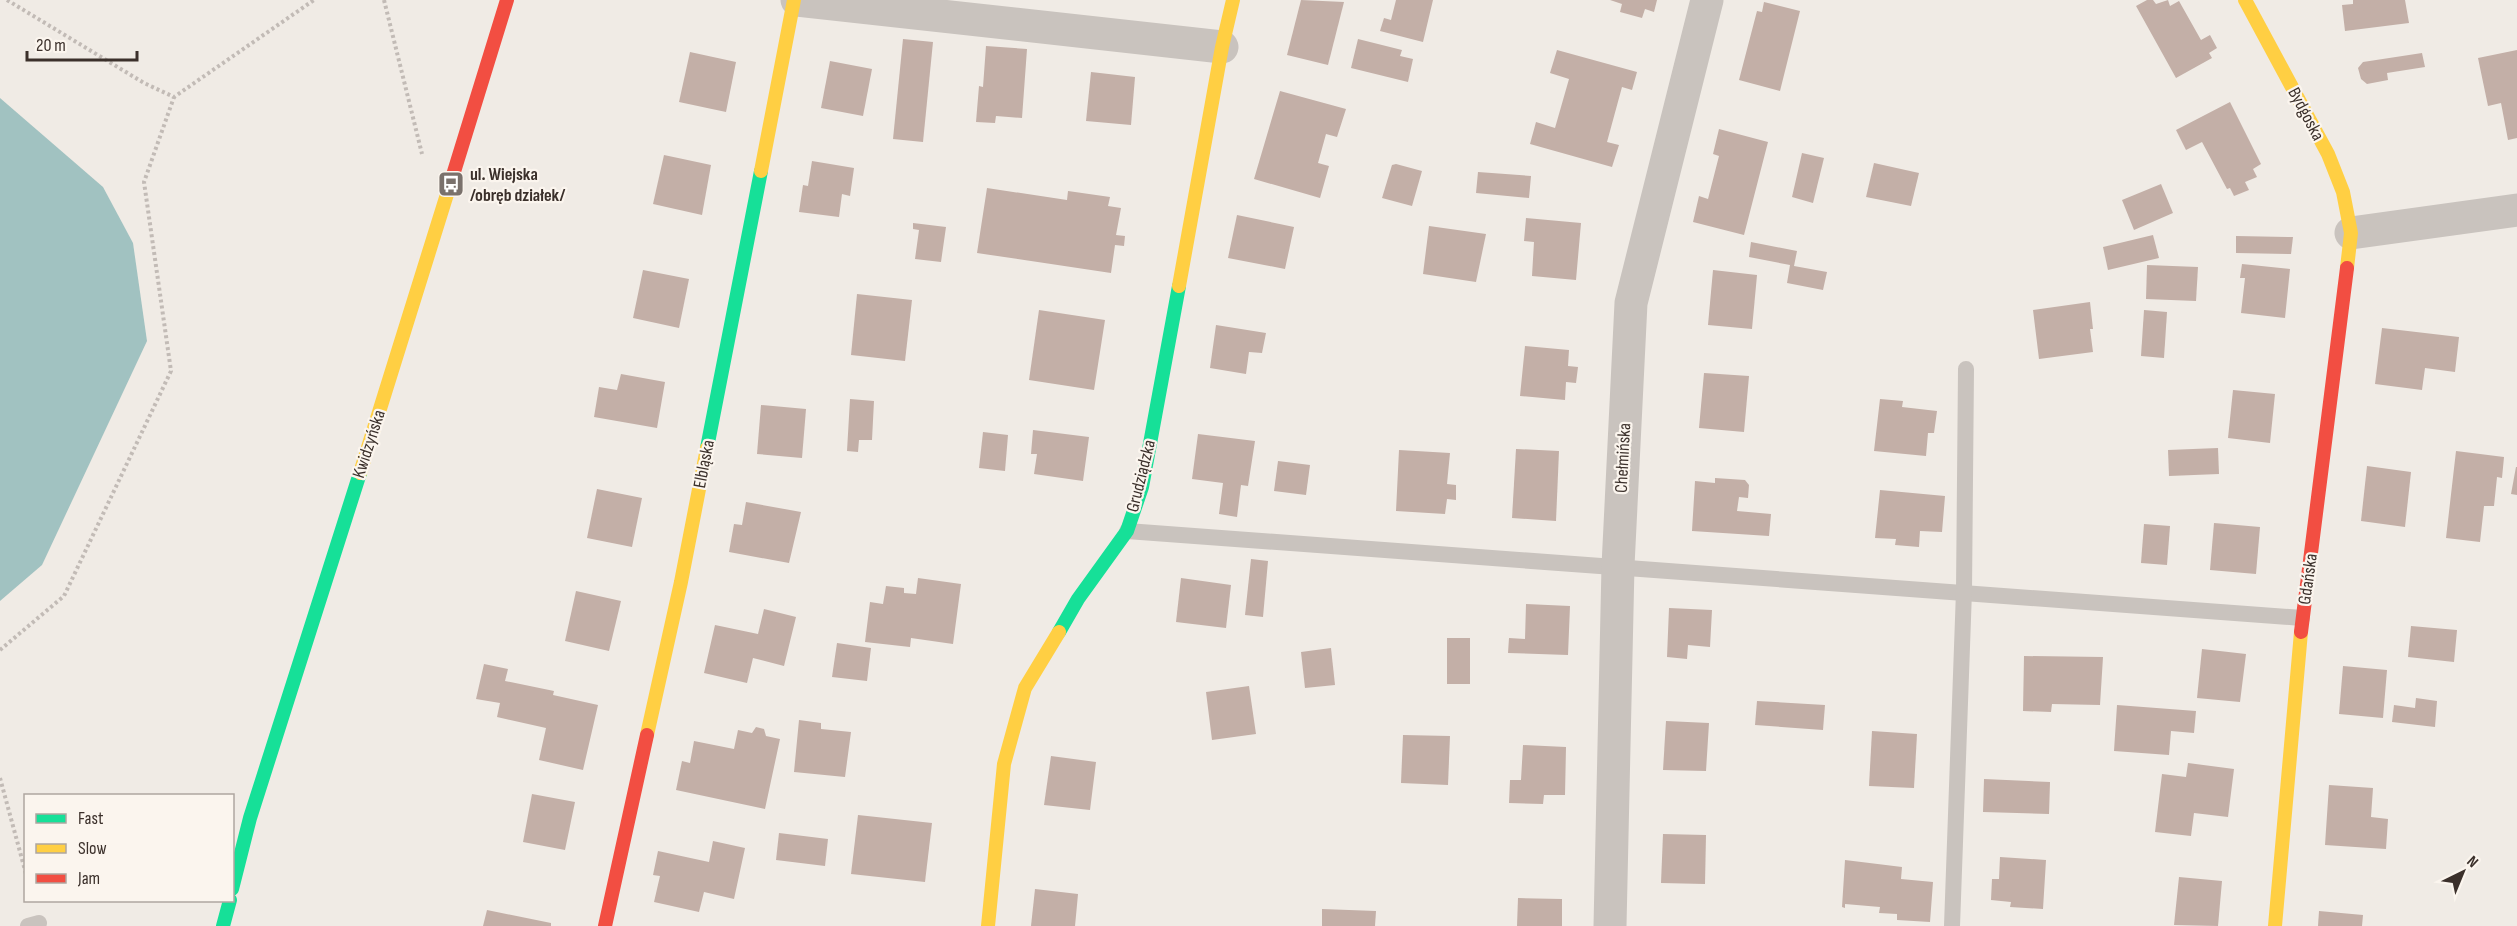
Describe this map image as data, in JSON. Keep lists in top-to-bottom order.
{
  "streets": {
    "street": [
      "Bydgoska",
      "Kwidzyńska",
      "Chełmińska",
      "Elbląska",
      "Grudziądzka",
      "Gdańska"
    ]
  },
  "crossings": [
    ["Bydgoska", "Gdańska"]
  ],
  "places": {
    "bus stop": ["ul. Wiejska /obręb działek/"]
  },
  "legend": ["Fast", "Slow", "Jam"],
  "scale_bar": "20 m",
  "north": "top right"
}
